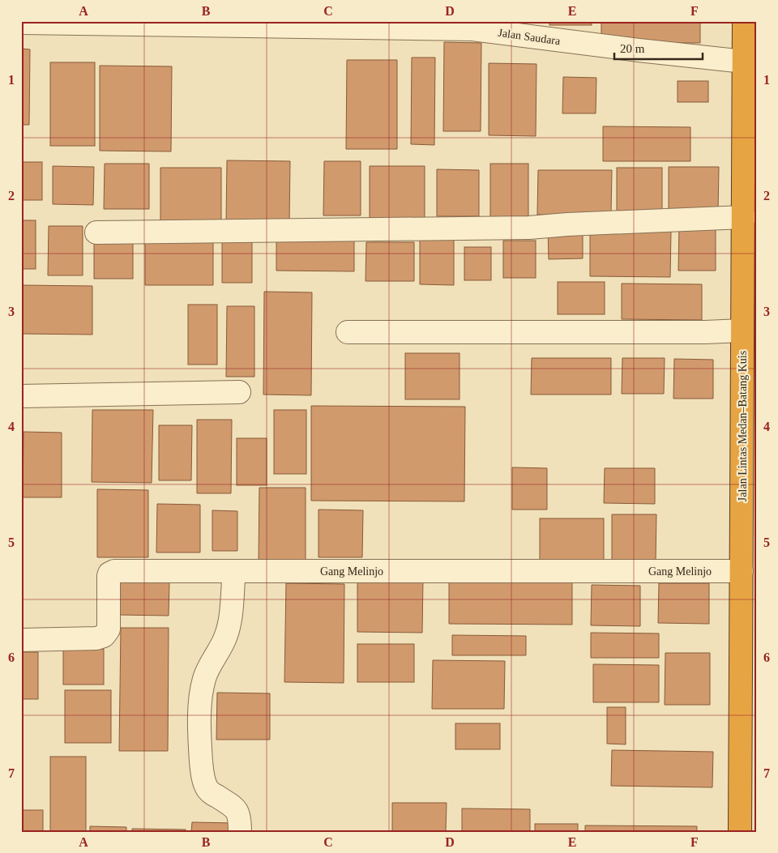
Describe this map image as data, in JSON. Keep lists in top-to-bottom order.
{
  "streets": {
    "highway": ["Jalan Lintas Medan–Batang Kuis"],
    "street": ["Jalan Saudara", "Gang Melinjo"]
  },
  "crossings": [
    ["Jalan Saudara", "Jalan Lintas Medan–Batang Kuis"],
    ["Jalan Lintas Medan–Batang Kuis", "Gang Melinjo"]
  ],
  "scale_bar": "20 m",
  "grid": {
    "columns": [
      "A",
      "B",
      "C",
      "D",
      "E",
      "F"
    ],
    "rows": [
      "1",
      "2",
      "3",
      "4",
      "5",
      "6",
      "7"
    ]
  }
}
